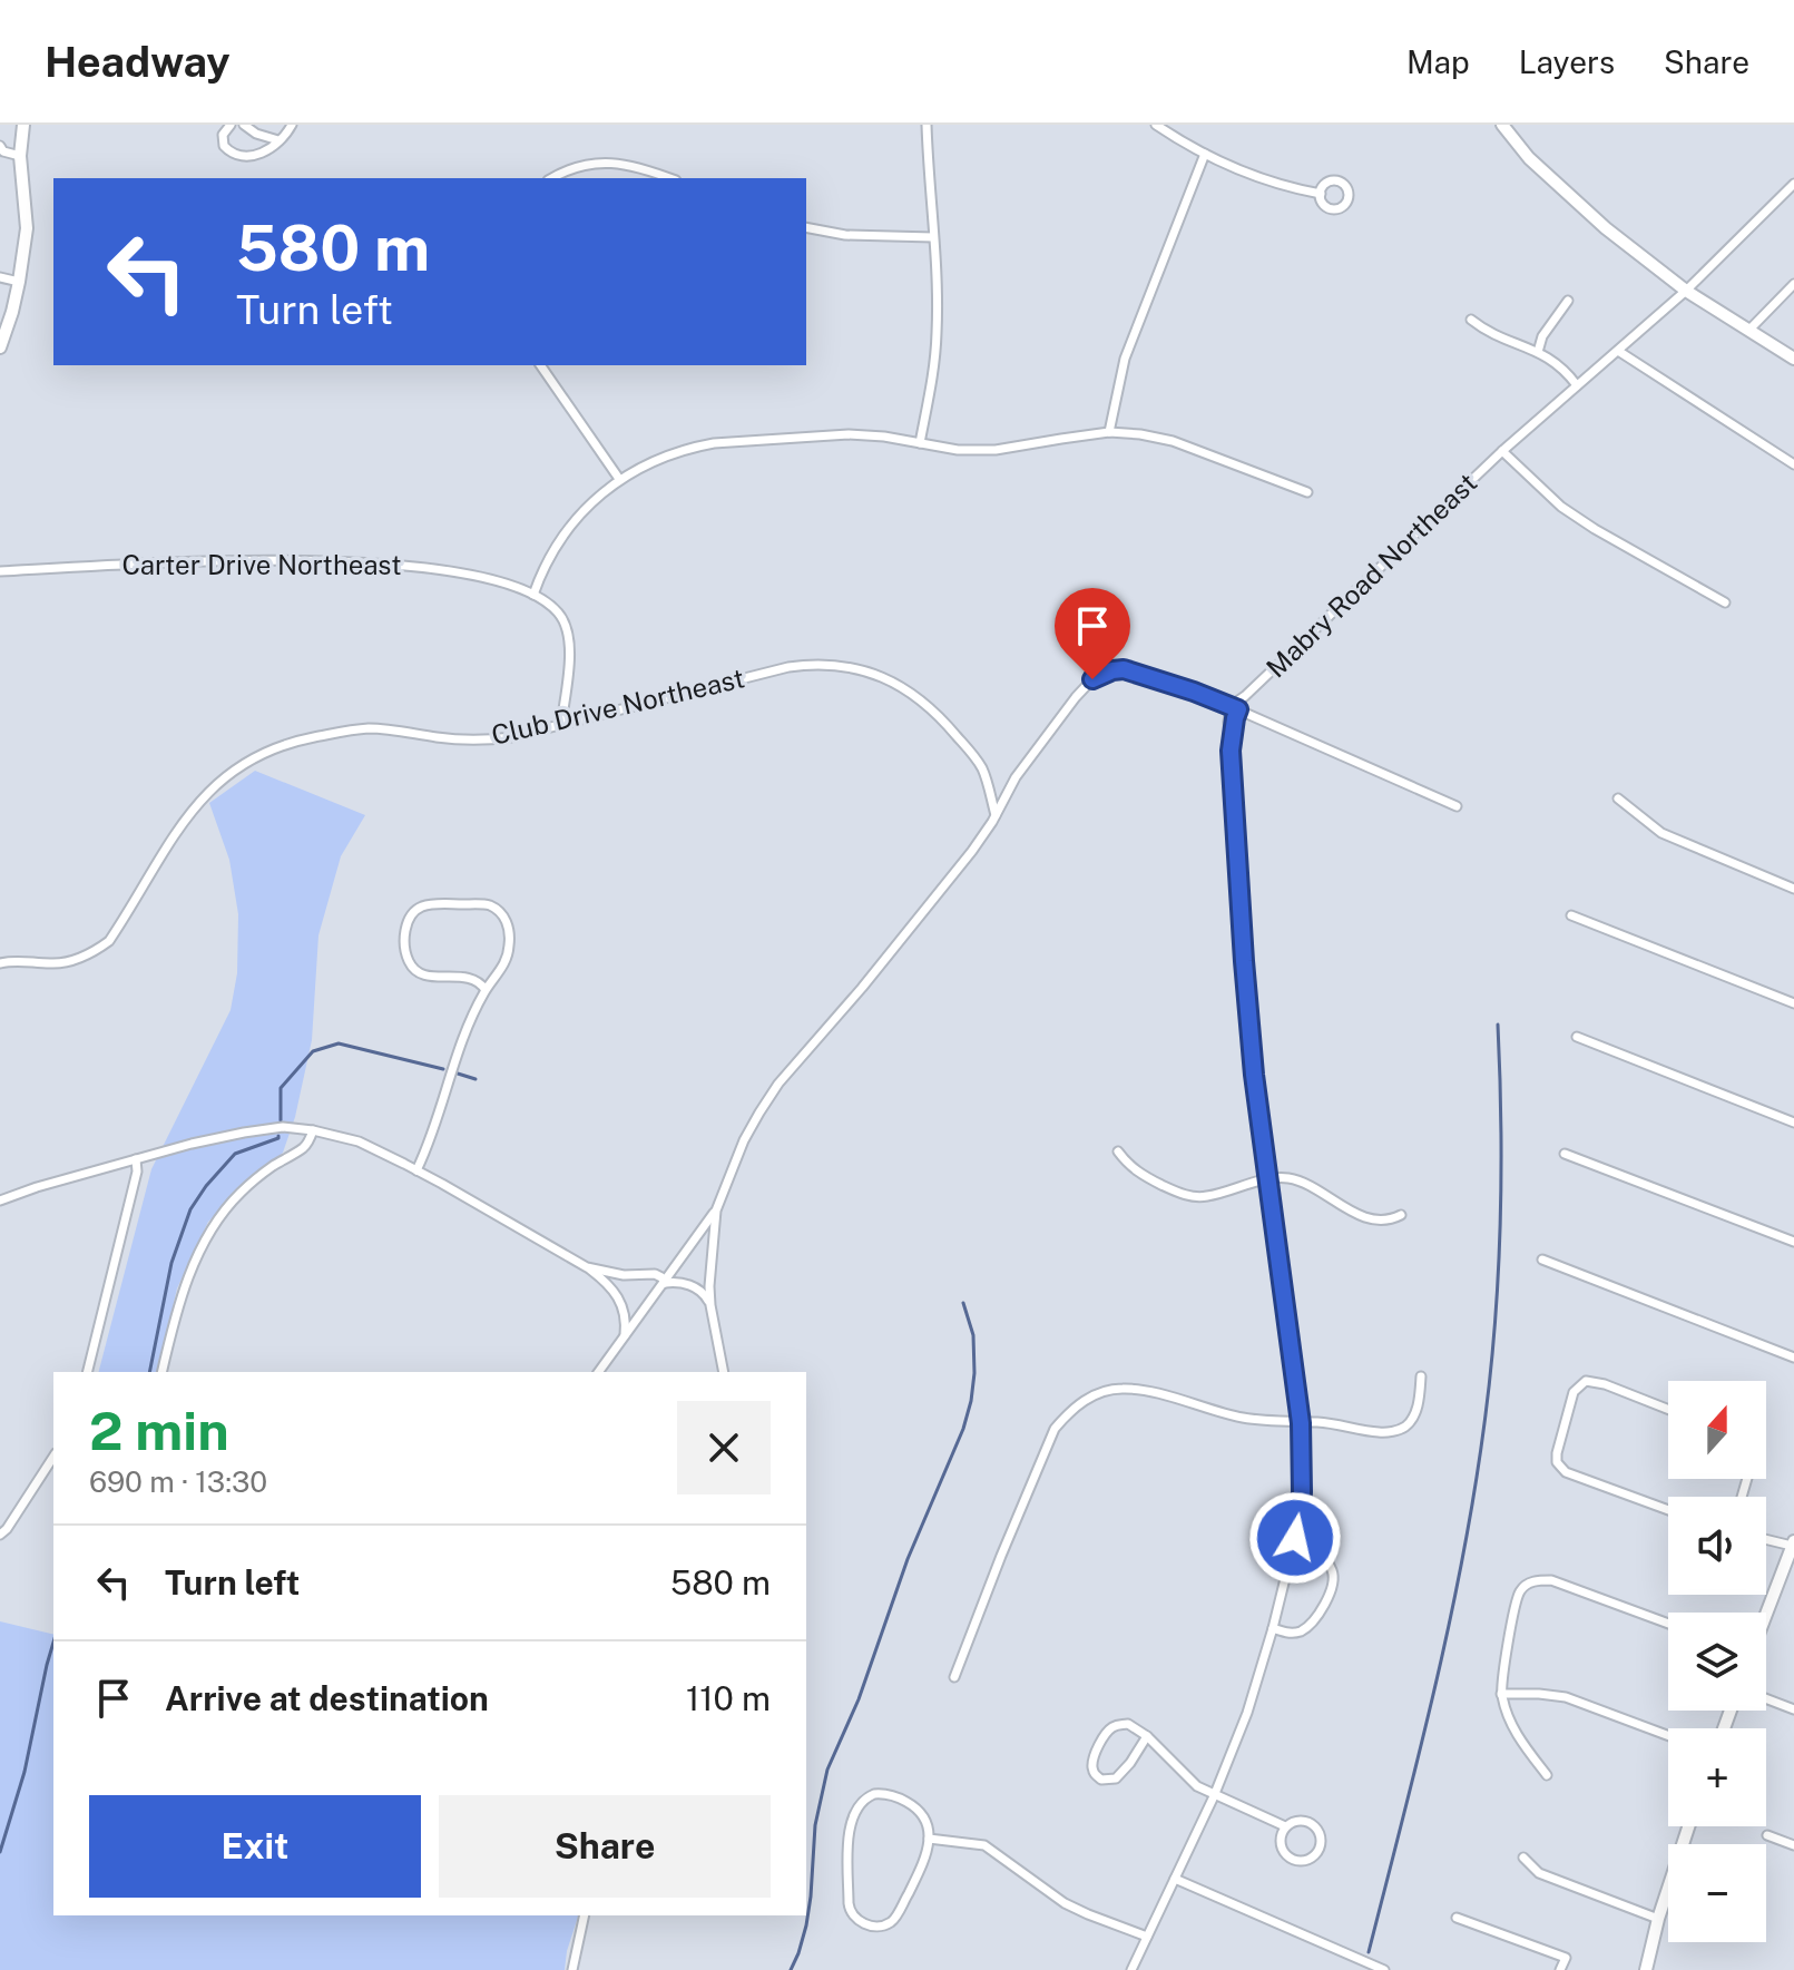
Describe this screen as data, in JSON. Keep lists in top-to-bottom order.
{
  "streets": {
    "street": ["Carter Drive Northeast", "Mabry Road Northeast", "Club Drive Northeast"]
  },
  "crossings": [
    ["Carter Drive Northeast", "Club Drive Northeast"]
  ],
  "north": "top",
  "page": {
    "header": "Headway",
    "nav": ["Map", "Layers", "Share"],
    "turn": ["580 m", "Turn left"],
    "heading": ["2 min", "690 m · 13:30"],
    "map_buttons": ["+", "−"],
    "list": [
      {
        "name": "Turn left",
        "value": "580 m"
      },
      {
        "name": "Arrive at destination",
        "value": "110 m"
      }
    ],
    "buttons": ["Exit", "Share"]
  }
}
